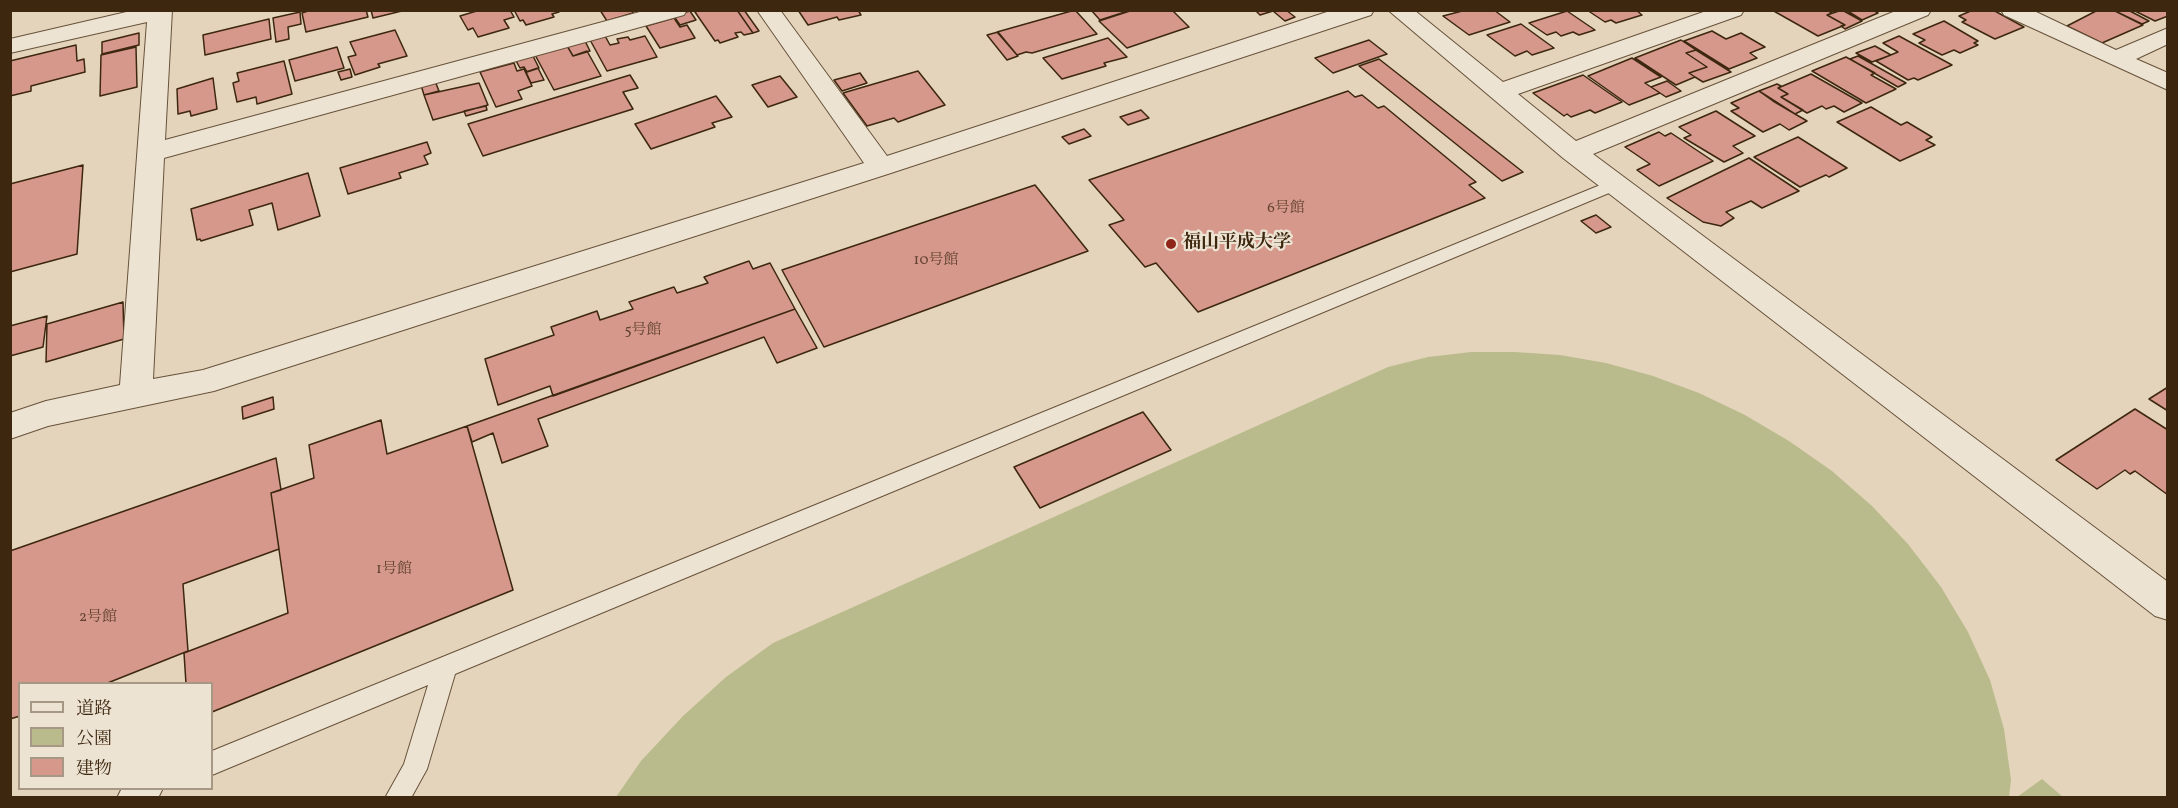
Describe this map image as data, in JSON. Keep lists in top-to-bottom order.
{
  "places": ["福山平成大学"],
  "house_numbers": [
    "6号館",
    "10号館",
    "5号館",
    "1号館",
    "2号館"
  ],
  "legend": ["道路", "公園", "建物"]
}
